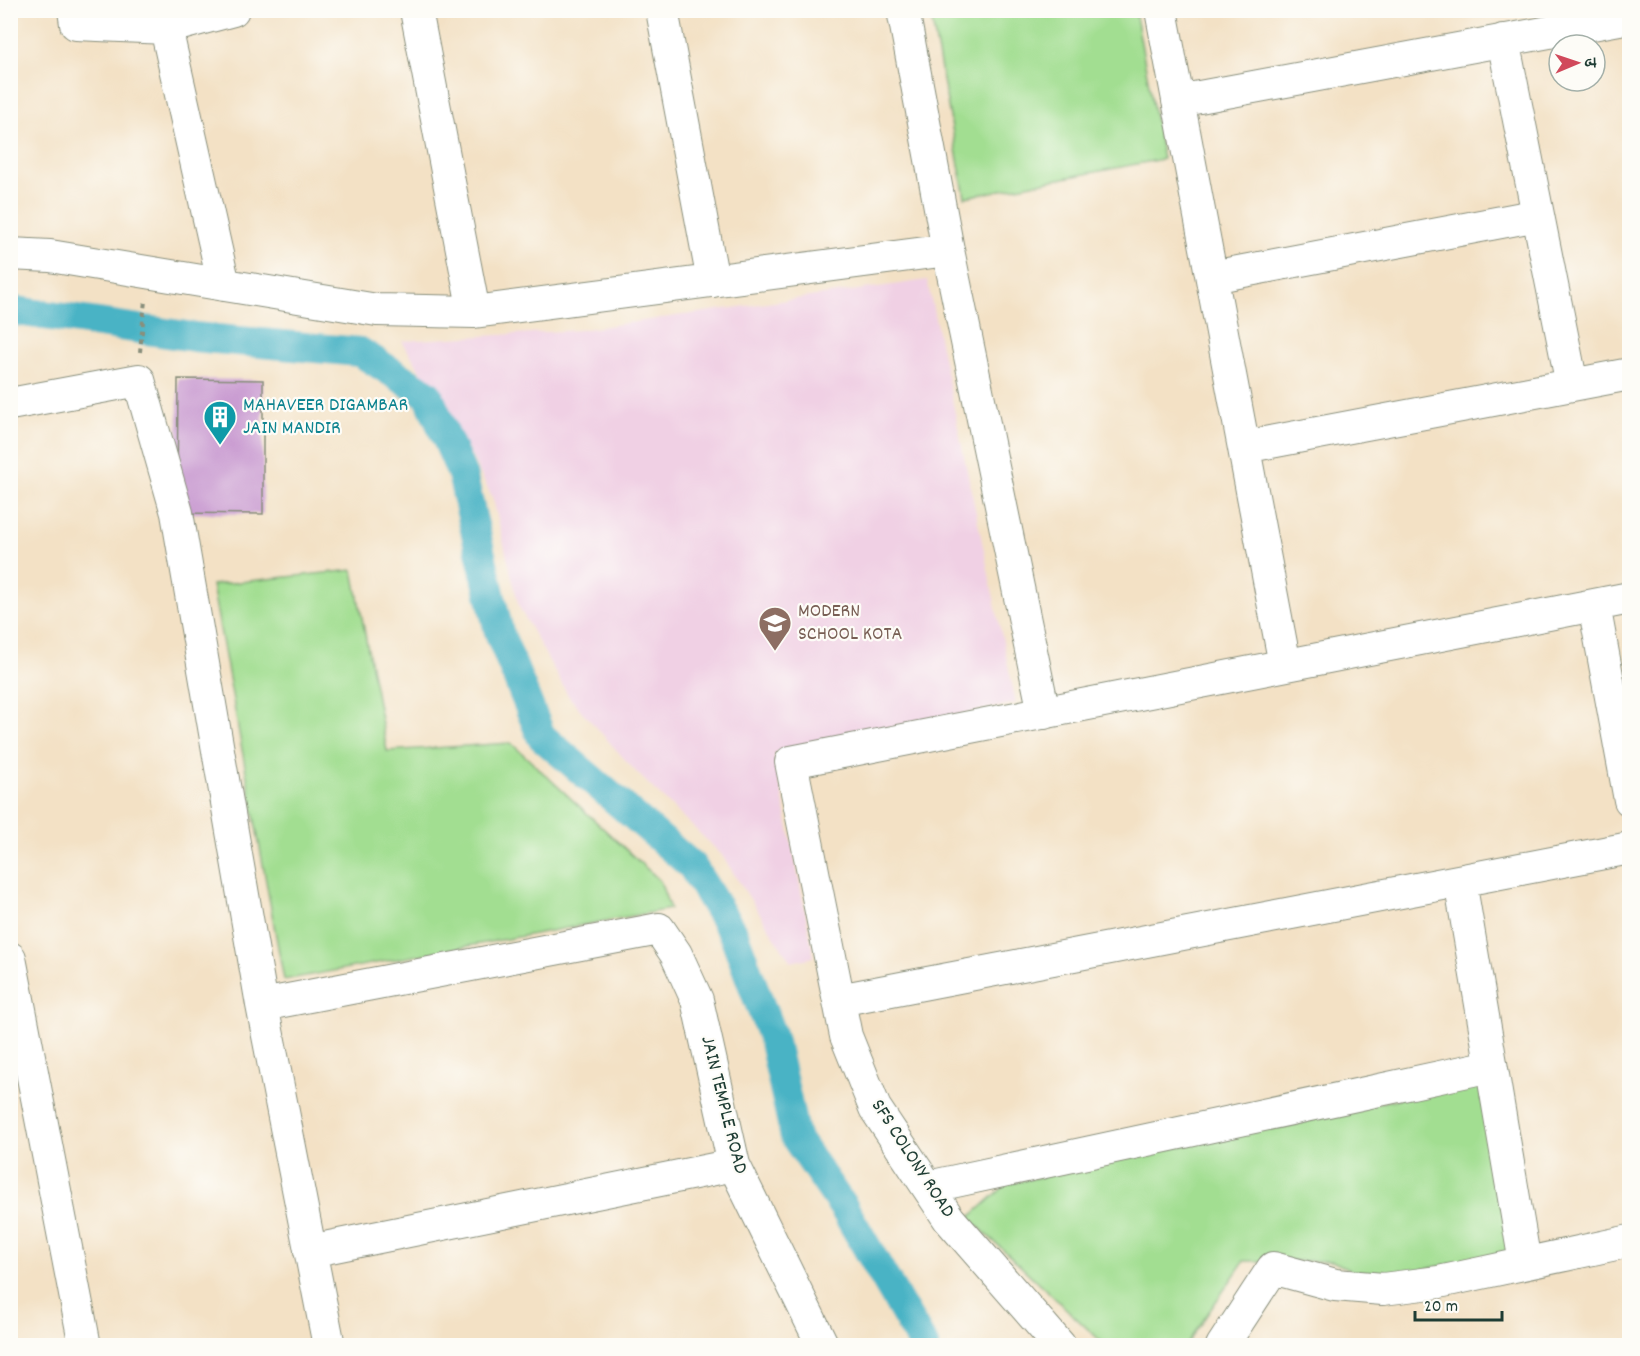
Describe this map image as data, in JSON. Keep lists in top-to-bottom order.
{
  "streets": {
    "street": ["JAIN TEMPLE ROAD", "SFS COLONY ROAD"]
  },
  "places": {
    "building": ["MAHAVEER DIGAMBAR JAIN MANDIR"],
    "school or university": ["MODERN SCHOOL KOTA"]
  },
  "scale_bar": "20 m",
  "north": "right"
}
